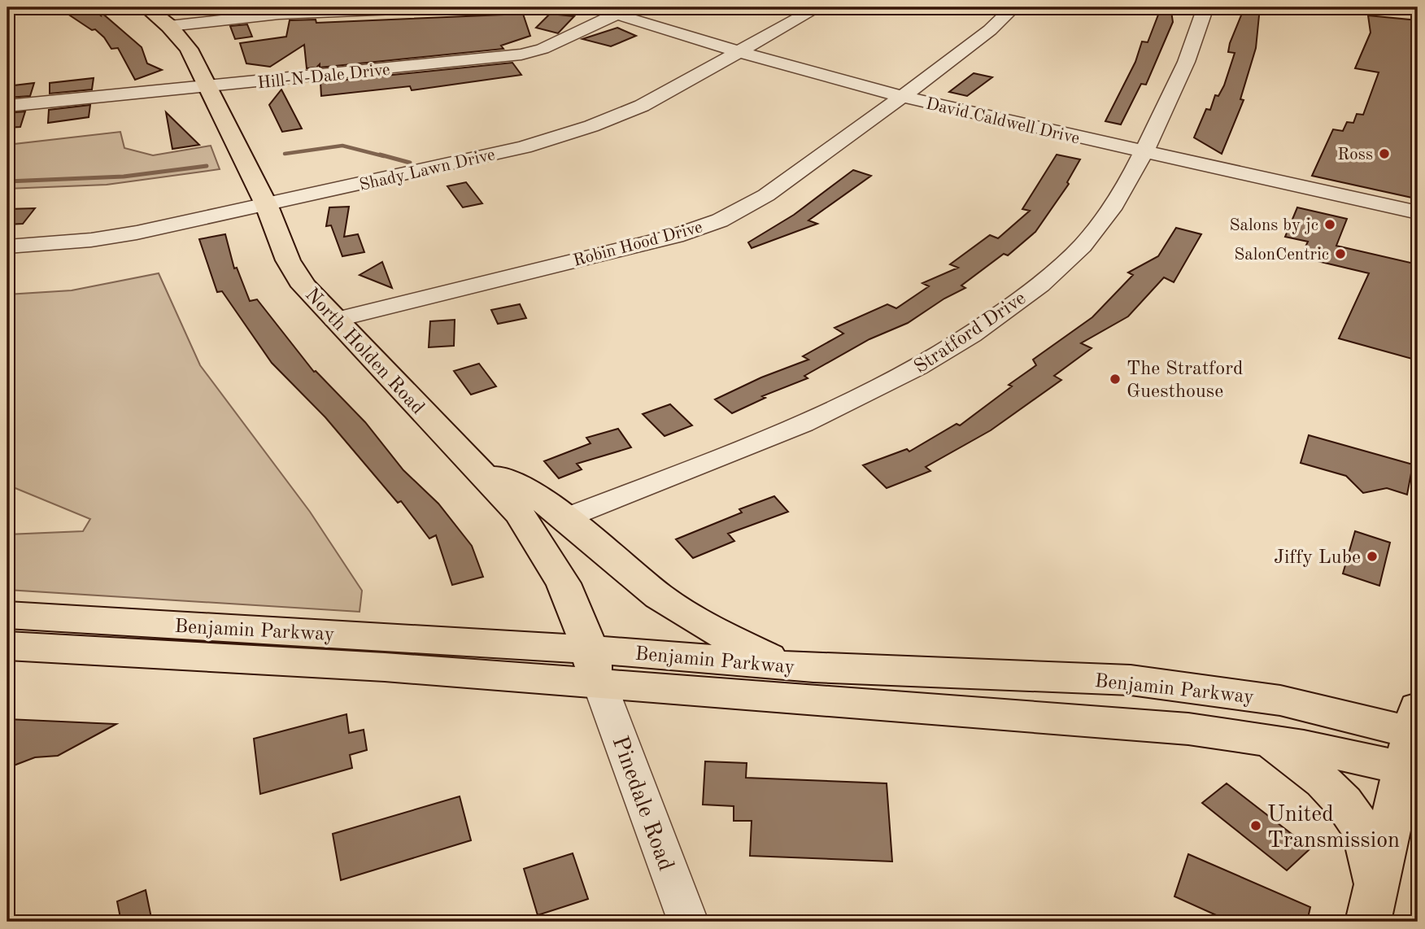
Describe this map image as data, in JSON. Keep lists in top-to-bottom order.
{
  "streets": {
    "main road": ["North Holden Road", "Benjamin Parkway"],
    "street": [
      "Hill-N-Dale Drive",
      "David Caldwell Drive",
      "Shady Lawn Drive",
      "Robin Hood Drive",
      "Stratford Drive",
      "Pinedale Road"
    ]
  },
  "crossings": [
    ["Hill-N-Dale Drive", "David Caldwell Drive"],
    ["Hill-N-Dale Drive", "North Holden Road"],
    ["David Caldwell Drive", "Shady Lawn Drive"],
    ["David Caldwell Drive", "Robin Hood Drive"],
    ["David Caldwell Drive", "Stratford Drive"],
    ["Shady Lawn Drive", "North Holden Road"],
    ["Robin Hood Drive", "North Holden Road"],
    ["North Holden Road", "Benjamin Parkway"],
    ["North Holden Road", "Pinedale Road"],
    ["Benjamin Parkway", "Pinedale Road"]
  ],
  "places": [
    "Ross",
    "Salons by jc",
    "SalonCentric",
    "The Stratford Guesthouse",
    "Jiffy Lube",
    "United Transmission"
  ]
}
